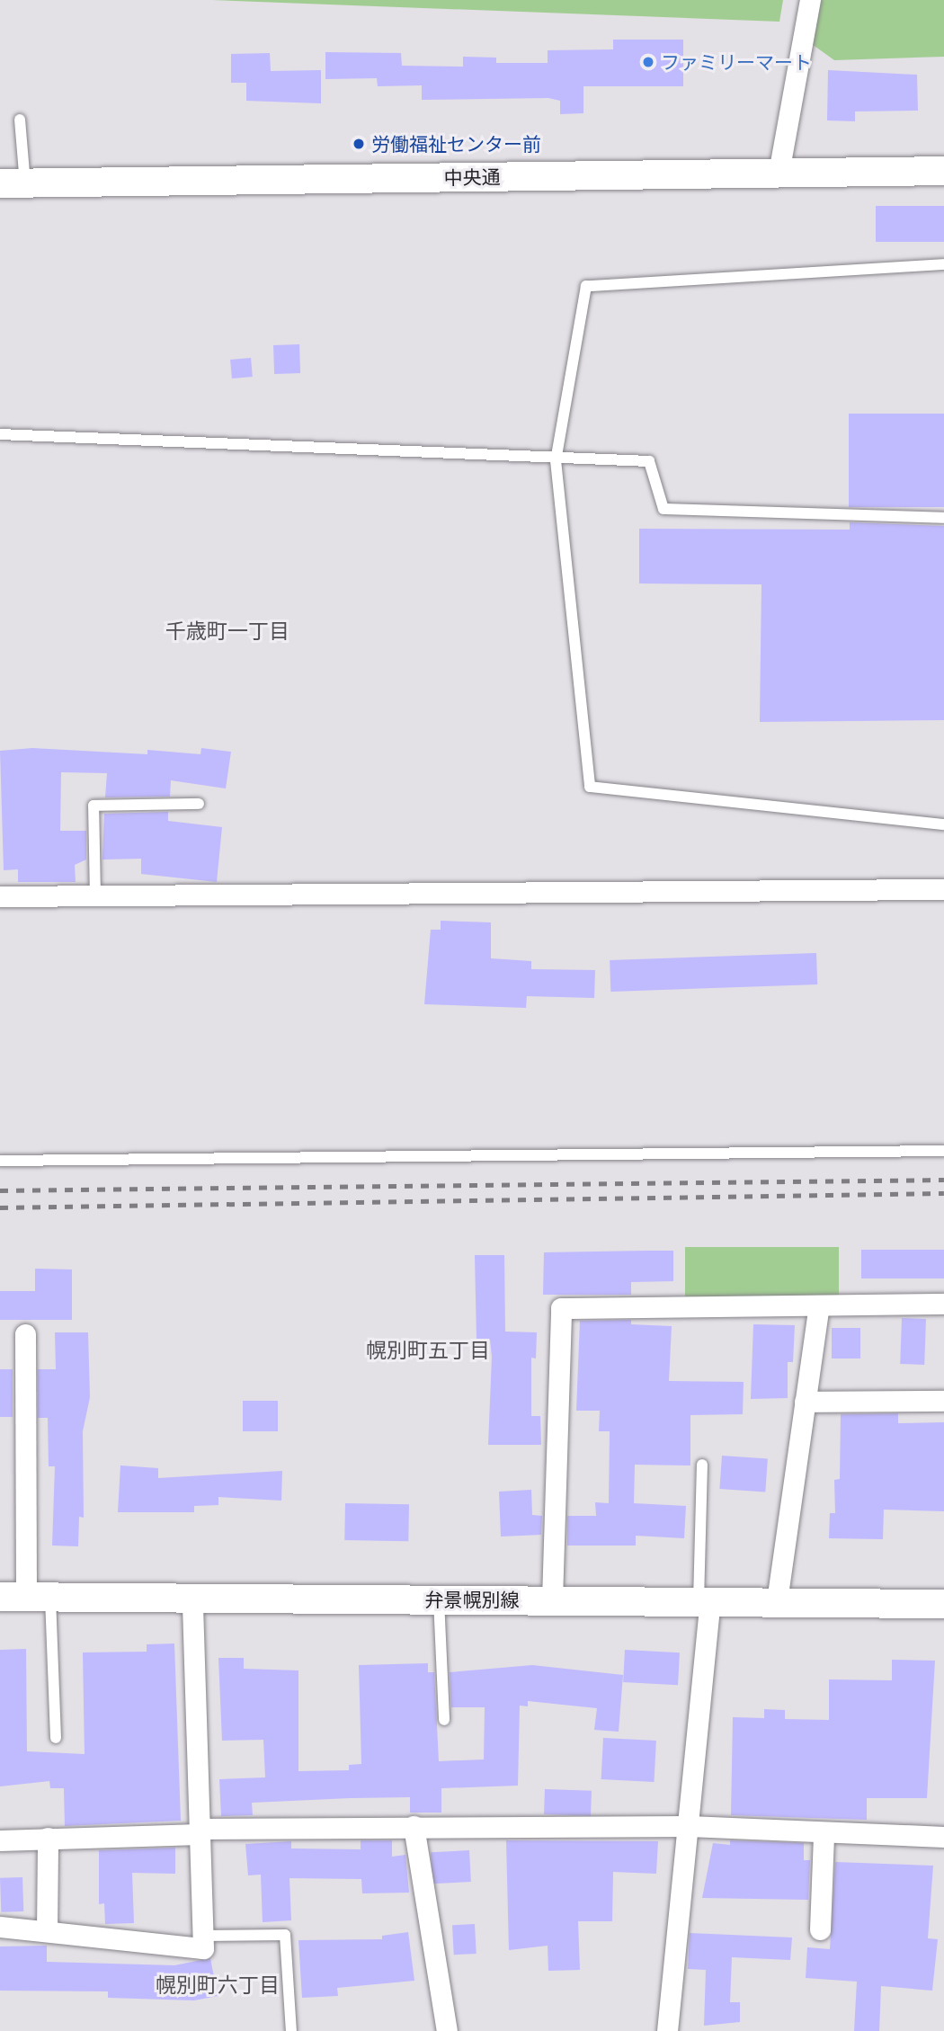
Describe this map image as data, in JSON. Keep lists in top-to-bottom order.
{
  "streets": {
    "street": ["中央通", "弁景幌別線"]
  },
  "districts": ["千歳町一丁目", "幌別町五丁目", "幌別町六丁目"],
  "places": ["ファミリーマート", "労働福祉センター前"]
}
